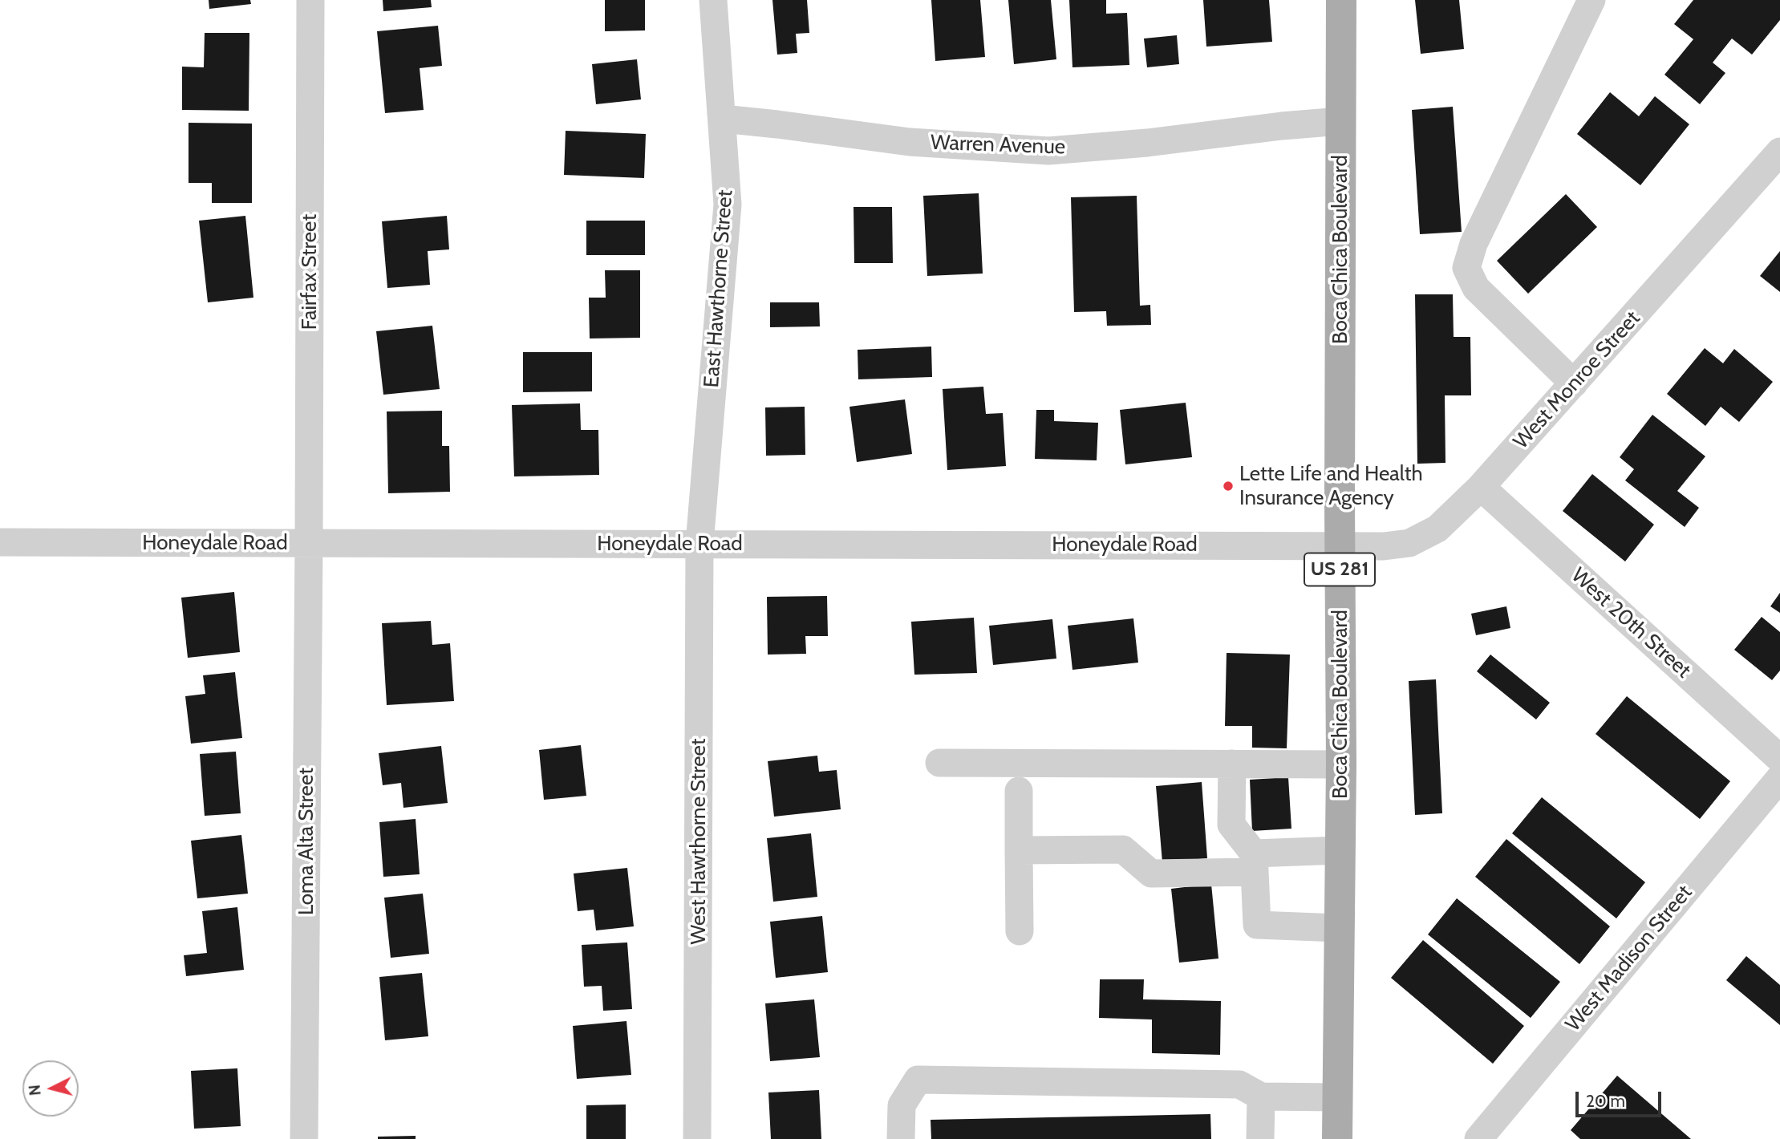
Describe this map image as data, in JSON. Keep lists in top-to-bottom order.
{
  "streets": {
    "main road": ["Boca Chica Boulevard", "US 281"],
    "street": [
      "Warren Avenue",
      "Fairfax Street",
      "East Hawthorne Street",
      "West Monroe Street",
      "Honeydale Road",
      "West 20th Street",
      "Loma Alta Street",
      "West Hawthorne Street",
      "West Madison Street"
    ]
  },
  "crossings": [
    ["Warren Avenue", "Boca Chica Boulevard"],
    ["Warren Avenue", "East Hawthorne Street"],
    ["Boca Chica Boulevard", "West Monroe Street"],
    ["Boca Chica Boulevard", "Honeydale Road"],
    ["Fairfax Street", "Honeydale Road"],
    ["Fairfax Street", "Loma Alta Street"],
    ["East Hawthorne Street", "Honeydale Road"],
    ["East Hawthorne Street", "West Hawthorne Street"],
    ["West Monroe Street", "Honeydale Road"],
    ["West Monroe Street", "West 20th Street"],
    ["Honeydale Road", "Loma Alta Street"],
    ["Honeydale Road", "West Hawthorne Street"]
  ],
  "places": ["Lette Life and Health Insurance Agency"],
  "scale_bar": "20 m",
  "north": "left"
}
